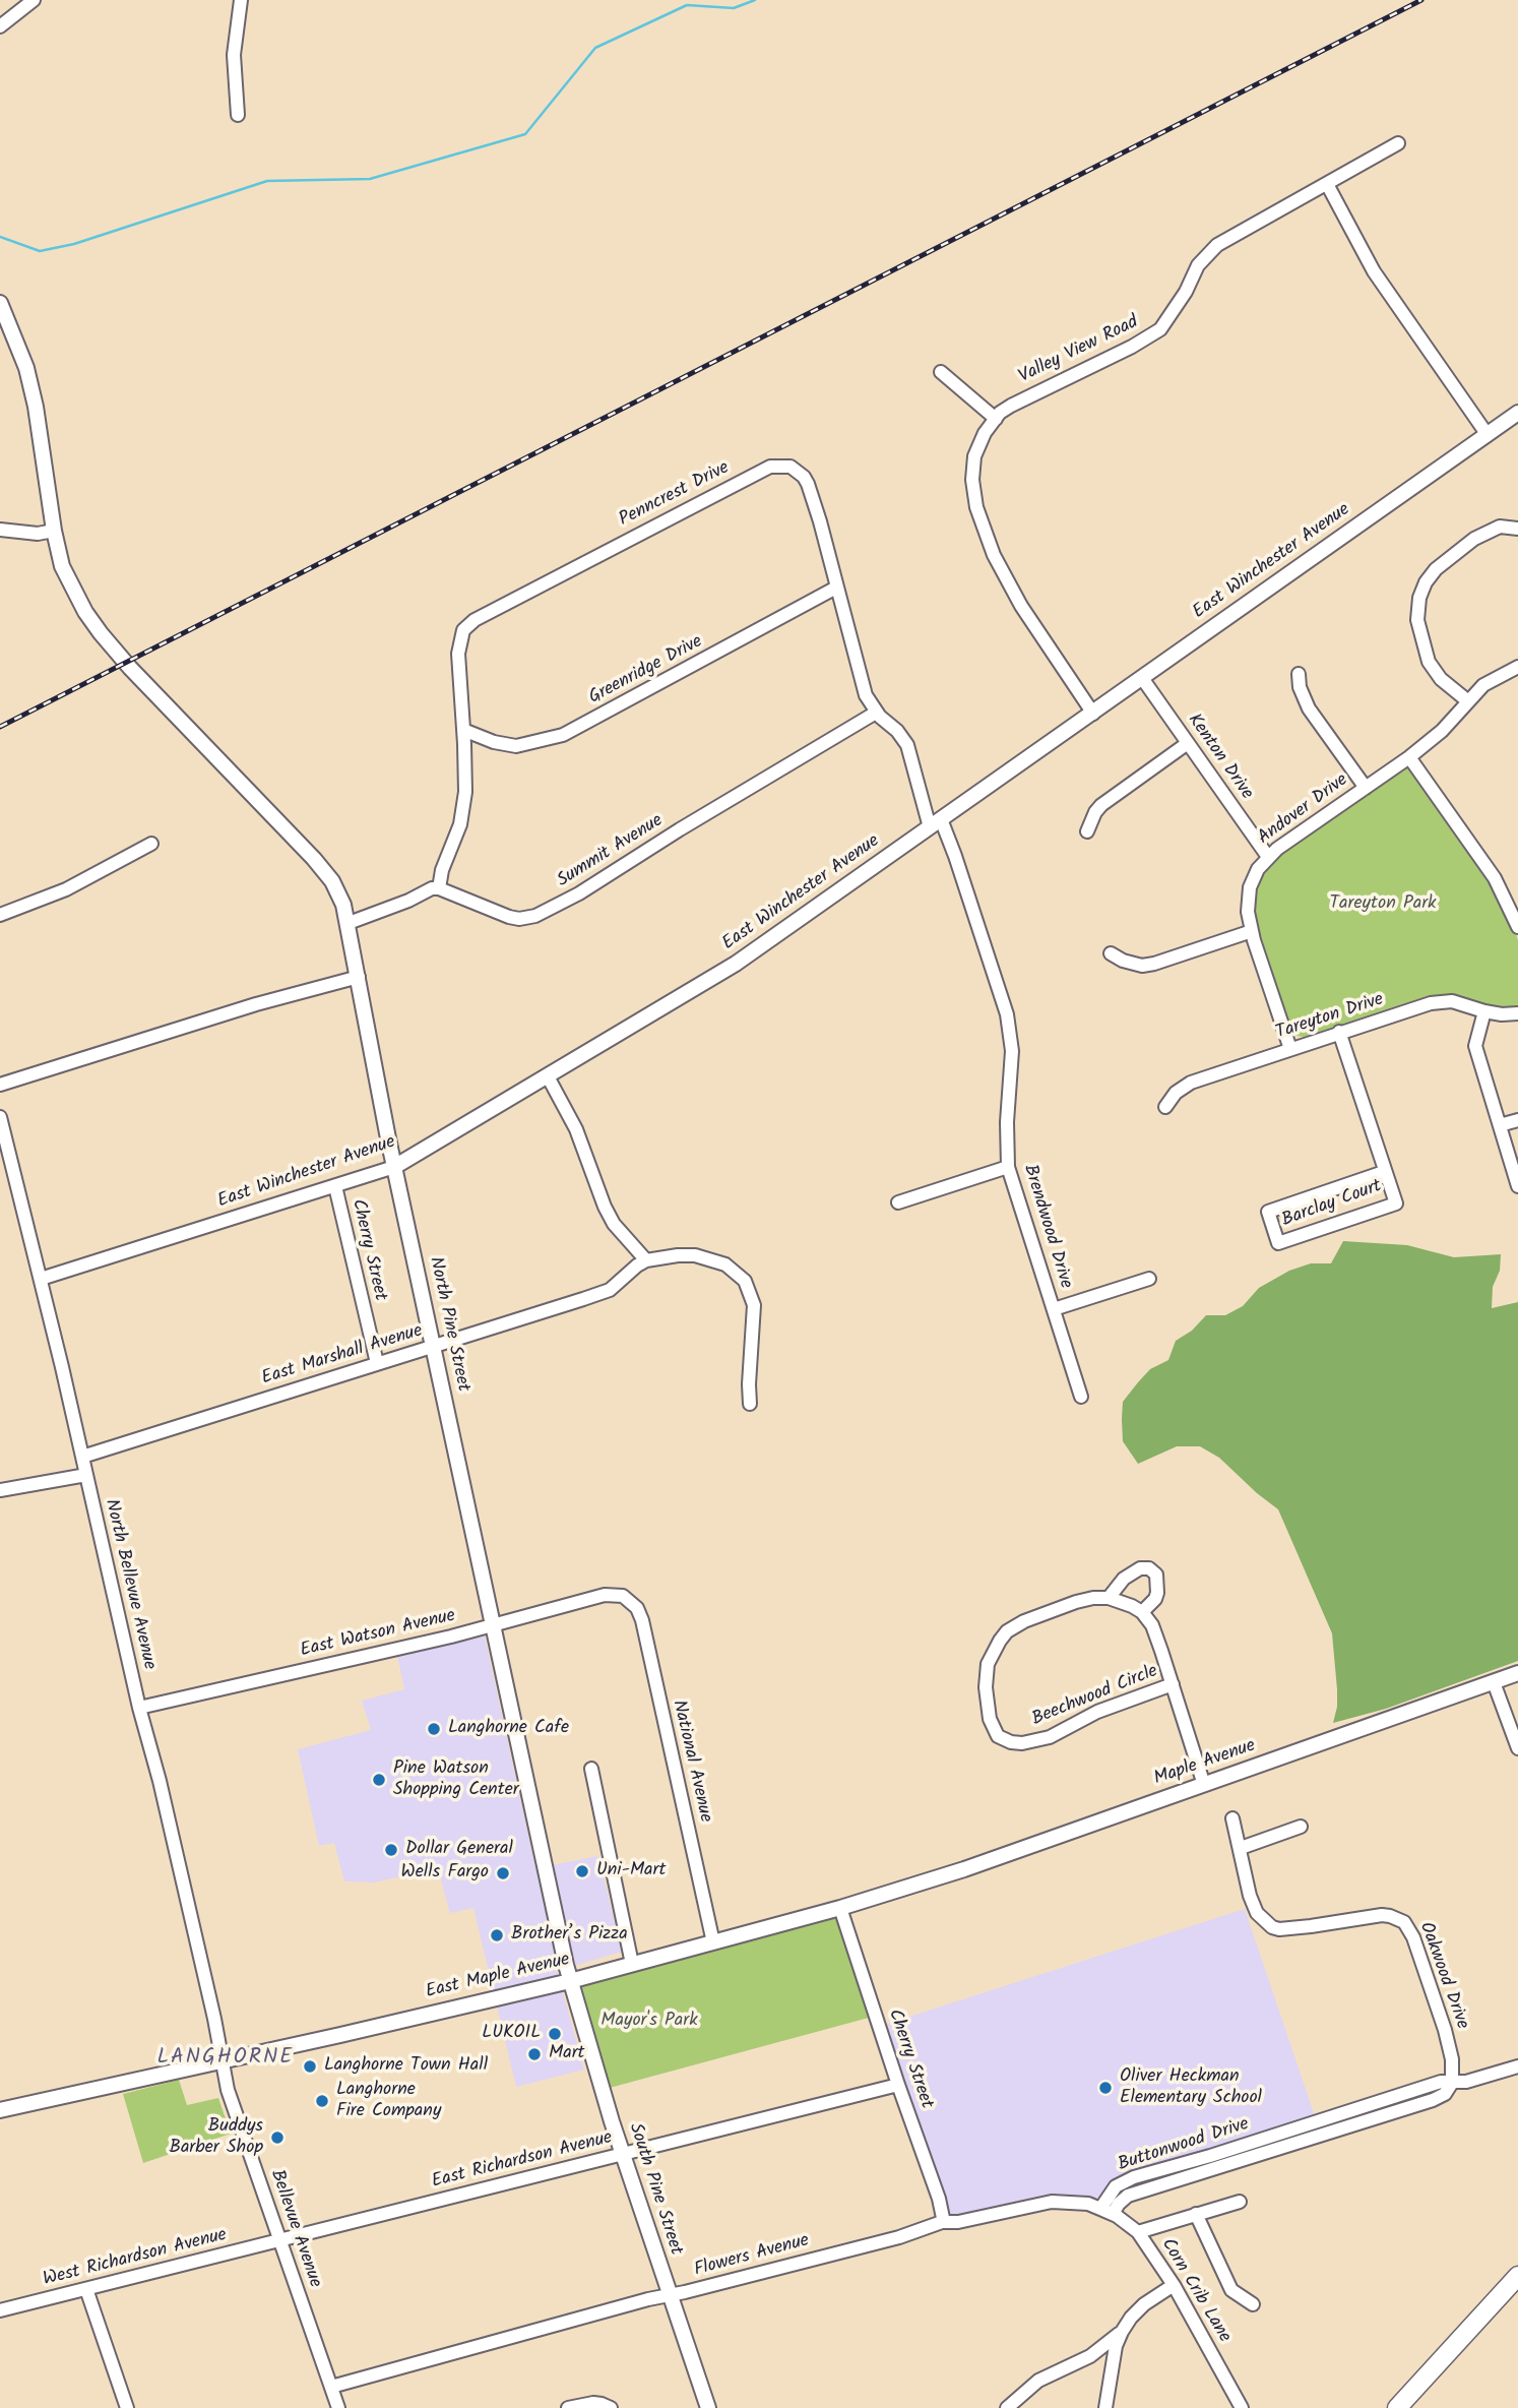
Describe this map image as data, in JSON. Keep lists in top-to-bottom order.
{
  "streets": {
    "main road": [
      "East Winchester Avenue",
      "North Pine Street",
      "Maple Avenue",
      "East Maple Avenue",
      "South Pine Street"
    ],
    "street": [
      "Valley View Road",
      "Penncrest Drive",
      "Greenridge Drive",
      "Kenton Drive",
      "Andover Drive",
      "Summit Avenue",
      "Tareyton Drive",
      "Barclay Court",
      "Brendwood Drive",
      "Cherry Street",
      "East Marshall Avenue",
      "North Bellevue Avenue",
      "East Watson Avenue",
      "Beechwood Circle",
      "National Avenue",
      "Oakwood Drive",
      "Buttonwood Drive",
      "East Richardson Avenue",
      "Bellevue Avenue",
      "Flowers Avenue",
      "West Richardson Avenue",
      "Corn Crib Lane"
    ]
  },
  "crossings": [
    ["Valley View Road", "East Winchester Avenue"],
    ["Penncrest Drive", "East Winchester Avenue"],
    ["Penncrest Drive", "Greenridge Drive"],
    ["Penncrest Drive", "Summit Avenue"],
    ["Penncrest Drive", "Brendwood Drive"],
    ["East Winchester Avenue", "Kenton Drive"],
    ["East Winchester Avenue", "Brendwood Drive"],
    ["East Winchester Avenue", "Cherry Street"],
    ["East Winchester Avenue", "North Pine Street"],
    ["East Winchester Avenue", "North Bellevue Avenue"],
    ["Kenton Drive", "Andover Drive"],
    ["Andover Drive", "Tareyton Drive"],
    ["Tareyton Drive", "Barclay Court"],
    ["Cherry Street", "East Marshall Avenue"],
    ["Cherry Street", "East Maple Avenue"],
    ["Cherry Street", "East Richardson Avenue"],
    ["Cherry Street", "Flowers Avenue"],
    ["North Pine Street", "East Marshall Avenue"],
    ["North Pine Street", "East Watson Avenue"],
    ["North Pine Street", "East Maple Avenue"],
    ["North Pine Street", "South Pine Street"],
    ["East Marshall Avenue", "North Bellevue Avenue"],
    ["North Bellevue Avenue", "East Watson Avenue"],
    ["North Bellevue Avenue", "East Maple Avenue"],
    ["North Bellevue Avenue", "Bellevue Avenue"],
    ["East Watson Avenue", "National Avenue"],
    ["National Avenue", "East Maple Avenue"],
    ["Maple Avenue", "East Maple Avenue"],
    ["Oakwood Drive", "Buttonwood Drive"],
    ["East Maple Avenue", "South Pine Street"],
    ["East Maple Avenue", "Bellevue Avenue"],
    ["Buttonwood Drive", "Flowers Avenue"],
    ["Buttonwood Drive", "Corn Crib Lane"],
    ["East Richardson Avenue", "South Pine Street"],
    ["East Richardson Avenue", "Bellevue Avenue"],
    ["East Richardson Avenue", "West Richardson Avenue"],
    ["South Pine Street", "Flowers Avenue"],
    ["Bellevue Avenue", "Flowers Avenue"],
    ["Bellevue Avenue", "West Richardson Avenue"],
    ["Flowers Avenue", "Corn Crib Lane"]
  ],
  "districts": ["LANGHORNE"],
  "parks": ["Tareyton Park", "Mayor's Park"],
  "places": [
    "Langhorne Cafe",
    "Pine Watson Shopping Center",
    "Dollar General",
    "Uni-Mart",
    "Wells Fargo",
    "Brother’s Pizza",
    "LUKOIL",
    "Mart",
    "Langhorne Town Hall",
    "Oliver Heckman Elementary School",
    "Langhorne Fire Company",
    "Buddys Barber Shop"
  ]
}
